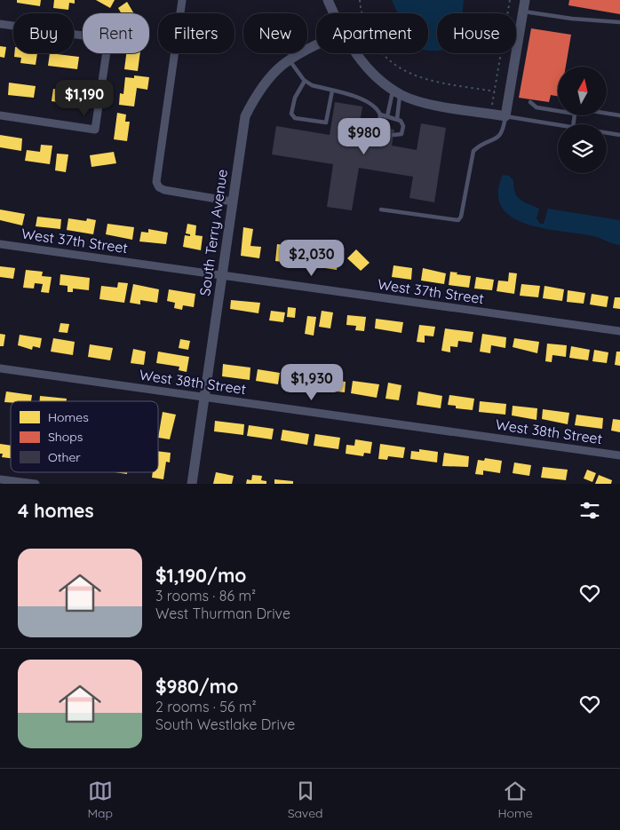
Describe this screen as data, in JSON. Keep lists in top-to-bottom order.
{
  "streets": {
    "street": ["South Terry Avenue", "West 37th Street", "West 38th Street"]
  },
  "crossings": [
    ["South Terry Avenue", "West 37th Street"],
    ["South Terry Avenue", "West 38th Street"]
  ],
  "legend": ["Homes", "Shops", "Other"],
  "north": "top",
  "page": {
    "chip": [
      "Buy",
      "Rent",
      "Filters",
      "New",
      "Apartment",
      "House"
    ],
    "price": [
      "$1,190",
      "$980",
      "$2,030",
      "$1,930"
    ],
    "heading": "4 homes",
    "list": [
      {
        "name": "$1,190/mo",
        "note": "3 rooms · 86 m² · West Thurman Drive"
      },
      {
        "name": "$980/mo",
        "note": "2 rooms · 56 m² · South Westlake Drive"
      }
    ],
    "tabs": ["Map", "Saved", "Home"]
  }
}
